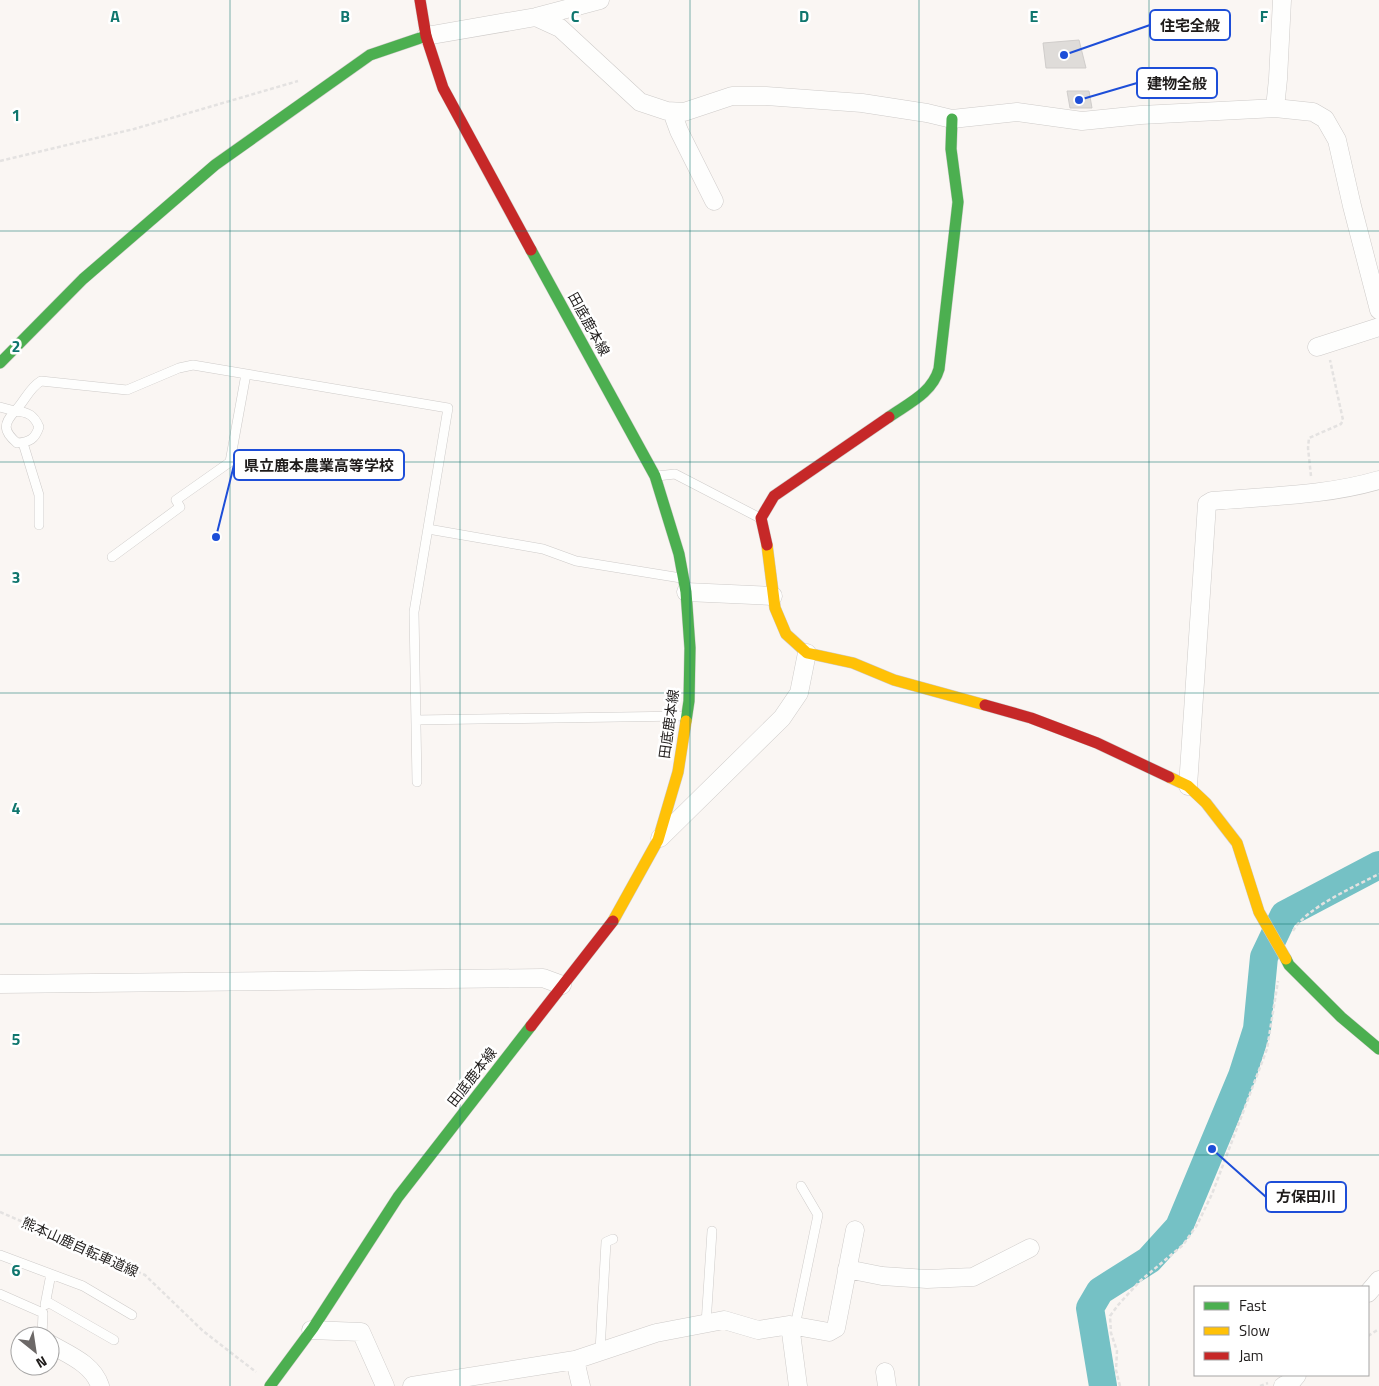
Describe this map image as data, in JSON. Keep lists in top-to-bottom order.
{
  "streets": {
    "street": ["田底鹿本線"],
    "path": ["熊本山鹿自転車道線"]
  },
  "crossings": [
    ["田底鹿本線", "熊本山鹿自転車道線"]
  ],
  "places": [
    "住宅全般",
    "建物全般",
    "県立鹿本農業高等学校",
    "方保田川"
  ],
  "legend": ["Fast", "Slow", "Jam"],
  "north": "bottom right",
  "grid": {
    "columns": [
      "A",
      "B",
      "C",
      "D",
      "E",
      "F"
    ],
    "rows": [
      "1",
      "2",
      "3",
      "4",
      "5",
      "6"
    ]
  }
}
